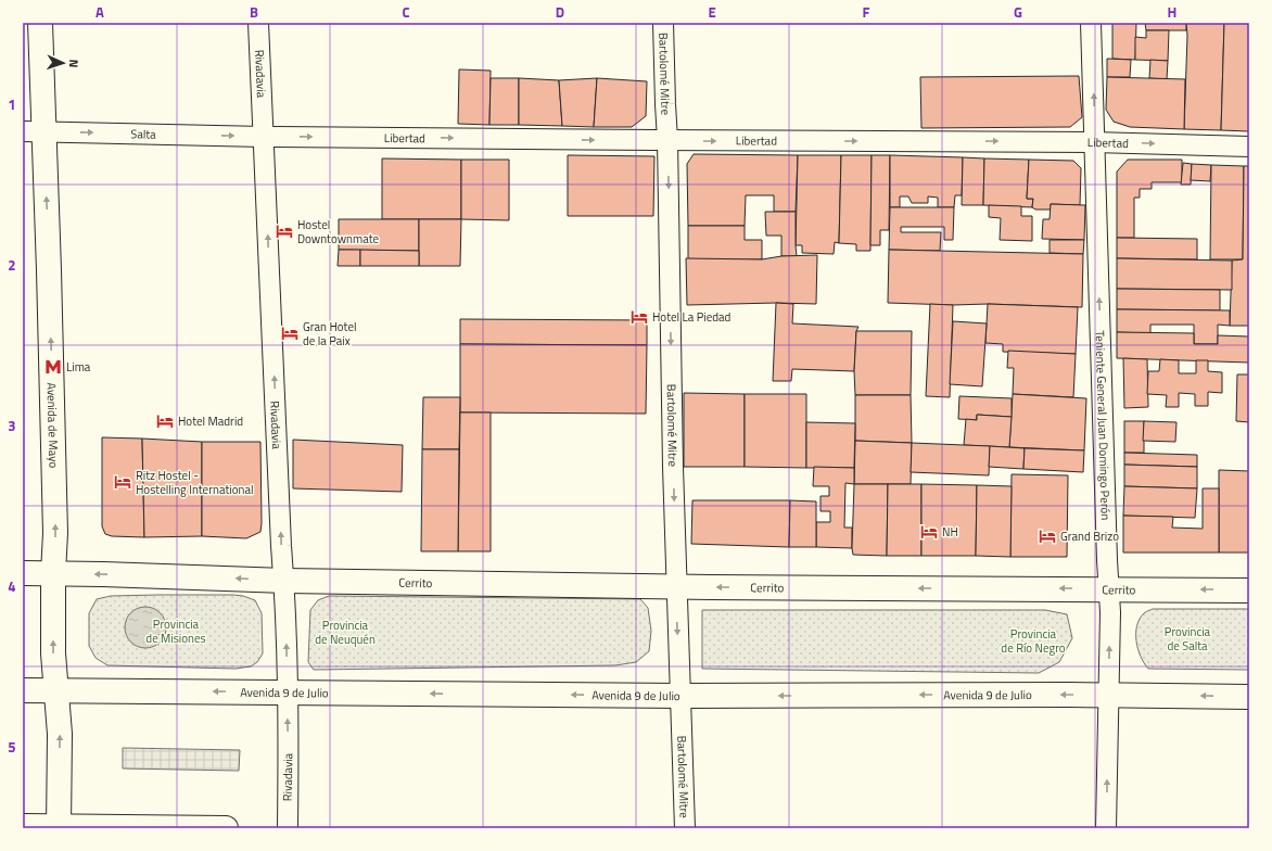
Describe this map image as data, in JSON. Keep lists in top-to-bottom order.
{
  "streets": {
    "main road": ["Avenida de Mayo", "Cerrito", "Avenida 9 de Julio"],
    "street": [
      "Rivadavia",
      "Bartolomé Mitre",
      "Salta",
      "Libertad",
      "Teniente General Juan Domingo Perón"
    ]
  },
  "crossings": [
    ["Rivadavia", "Salta"],
    ["Rivadavia", "Libertad"],
    ["Rivadavia", "Cerrito"],
    ["Rivadavia", "Avenida 9 de Julio"],
    ["Bartolomé Mitre", "Libertad"],
    ["Bartolomé Mitre", "Cerrito"],
    ["Bartolomé Mitre", "Avenida 9 de Julio"],
    ["Salta", "Libertad"],
    ["Salta", "Avenida de Mayo"],
    ["Libertad", "Teniente General Juan Domingo Perón"],
    ["Avenida de Mayo", "Avenida 9 de Julio"],
    ["Teniente General Juan Domingo Perón", "Cerrito"],
    ["Teniente General Juan Domingo Perón", "Avenida 9 de Julio"]
  ],
  "one_way": [
    "Rivadavia",
    "Bartolomé Mitre",
    "Salta",
    "Libertad",
    "Avenida de Mayo",
    "Teniente General Juan Domingo Perón",
    "Cerrito"
  ],
  "parks": [
    "Provincia de Misiones",
    "Provincia de Neuquén",
    "Provincia de Salta",
    "Provincia de Río Negro"
  ],
  "places": {
    "hotel": [
      "Hostel Downtownmate",
      "Hotel La Piedad",
      "Gran Hotel de la Paix",
      "Hotel Madrid",
      "Ritz Hostel - Hostelling International",
      "NH",
      "Grand Brizo"
    ],
    "metro station": ["Lima"]
  },
  "north": "right",
  "grid": {
    "columns": [
      "A",
      "B",
      "C",
      "D",
      "E",
      "F",
      "G",
      "H"
    ],
    "rows": [
      "1",
      "2",
      "3",
      "4",
      "5"
    ]
  }
}
